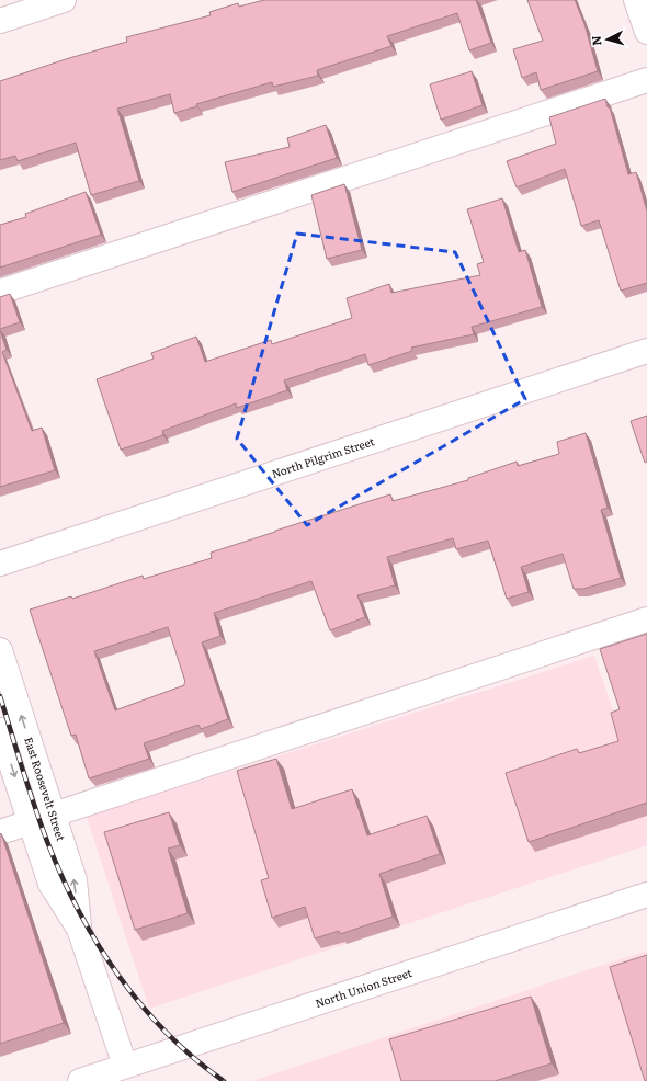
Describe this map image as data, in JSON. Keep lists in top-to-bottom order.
{
  "streets": {
    "street": ["North Pilgrim Street", "East Roosevelt Street", "North Union Street"]
  },
  "crossings": [
    ["East Roosevelt Street", "North Union Street"]
  ],
  "north": "left"
}
